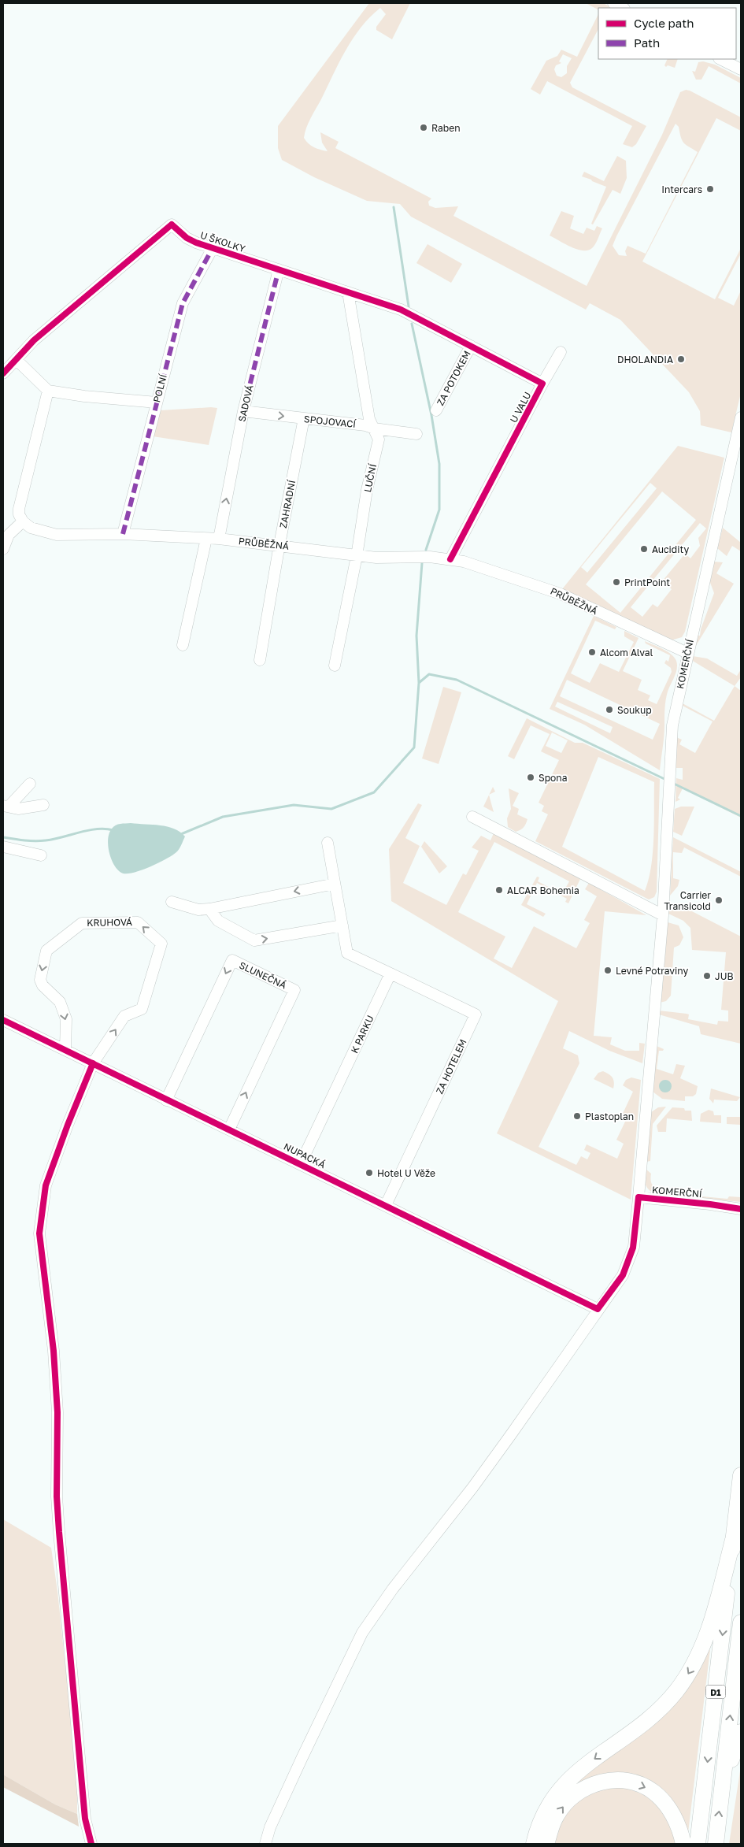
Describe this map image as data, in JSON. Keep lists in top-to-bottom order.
{
  "streets": {
    "highway": ["D1"],
    "street": [
      "U ŠKOLKY",
      "ZA POTOKEM",
      "POLNÍ",
      "SADOVÁ",
      "U VALU",
      "SPOJOVACÍ",
      "LUČNÍ",
      "ZAHRADNÍ",
      "PRŮBĚŽNÁ",
      "KOMERČNÍ",
      "KRUHOVÁ",
      "SLUNEČNÁ",
      "K PARKU",
      "ZA HOTELEM",
      "NUPACKÁ"
    ]
  },
  "crossings": [
    ["U ŠKOLKY", "POLNÍ"],
    ["U ŠKOLKY", "SADOVÁ"],
    ["U ŠKOLKY", "U VALU"],
    ["U ŠKOLKY", "LUČNÍ"],
    ["ZA POTOKEM", "U VALU"],
    ["POLNÍ", "PRŮBĚŽNÁ"],
    ["SADOVÁ", "SPOJOVACÍ"],
    ["SADOVÁ", "PRŮBĚŽNÁ"],
    ["U VALU", "PRŮBĚŽNÁ"],
    ["SPOJOVACÍ", "LUČNÍ"],
    ["SPOJOVACÍ", "ZAHRADNÍ"],
    ["LUČNÍ", "PRŮBĚŽNÁ"],
    ["ZAHRADNÍ", "PRŮBĚŽNÁ"],
    ["PRŮBĚŽNÁ", "KOMERČNÍ"],
    ["KOMERČNÍ", "NUPACKÁ"],
    ["KRUHOVÁ", "NUPACKÁ"],
    ["SLUNEČNÁ", "NUPACKÁ"],
    ["K PARKU", "ZA HOTELEM"],
    ["K PARKU", "NUPACKÁ"],
    ["ZA HOTELEM", "NUPACKÁ"]
  ],
  "one_way": ["SADOVÁ"],
  "places": [
    "Raben",
    "Intercars",
    "DHOLANDIA",
    "Aucidity",
    "PrintPoint",
    "Alcom Alval",
    "Soukup",
    "Spona",
    "ALCAR Bohemia",
    "Carrier Transicold",
    "Levné Potraviny",
    "JUB",
    "Plastoplan",
    "Hotel U Věže"
  ],
  "legend": ["Cycle path", "Path"]
}
